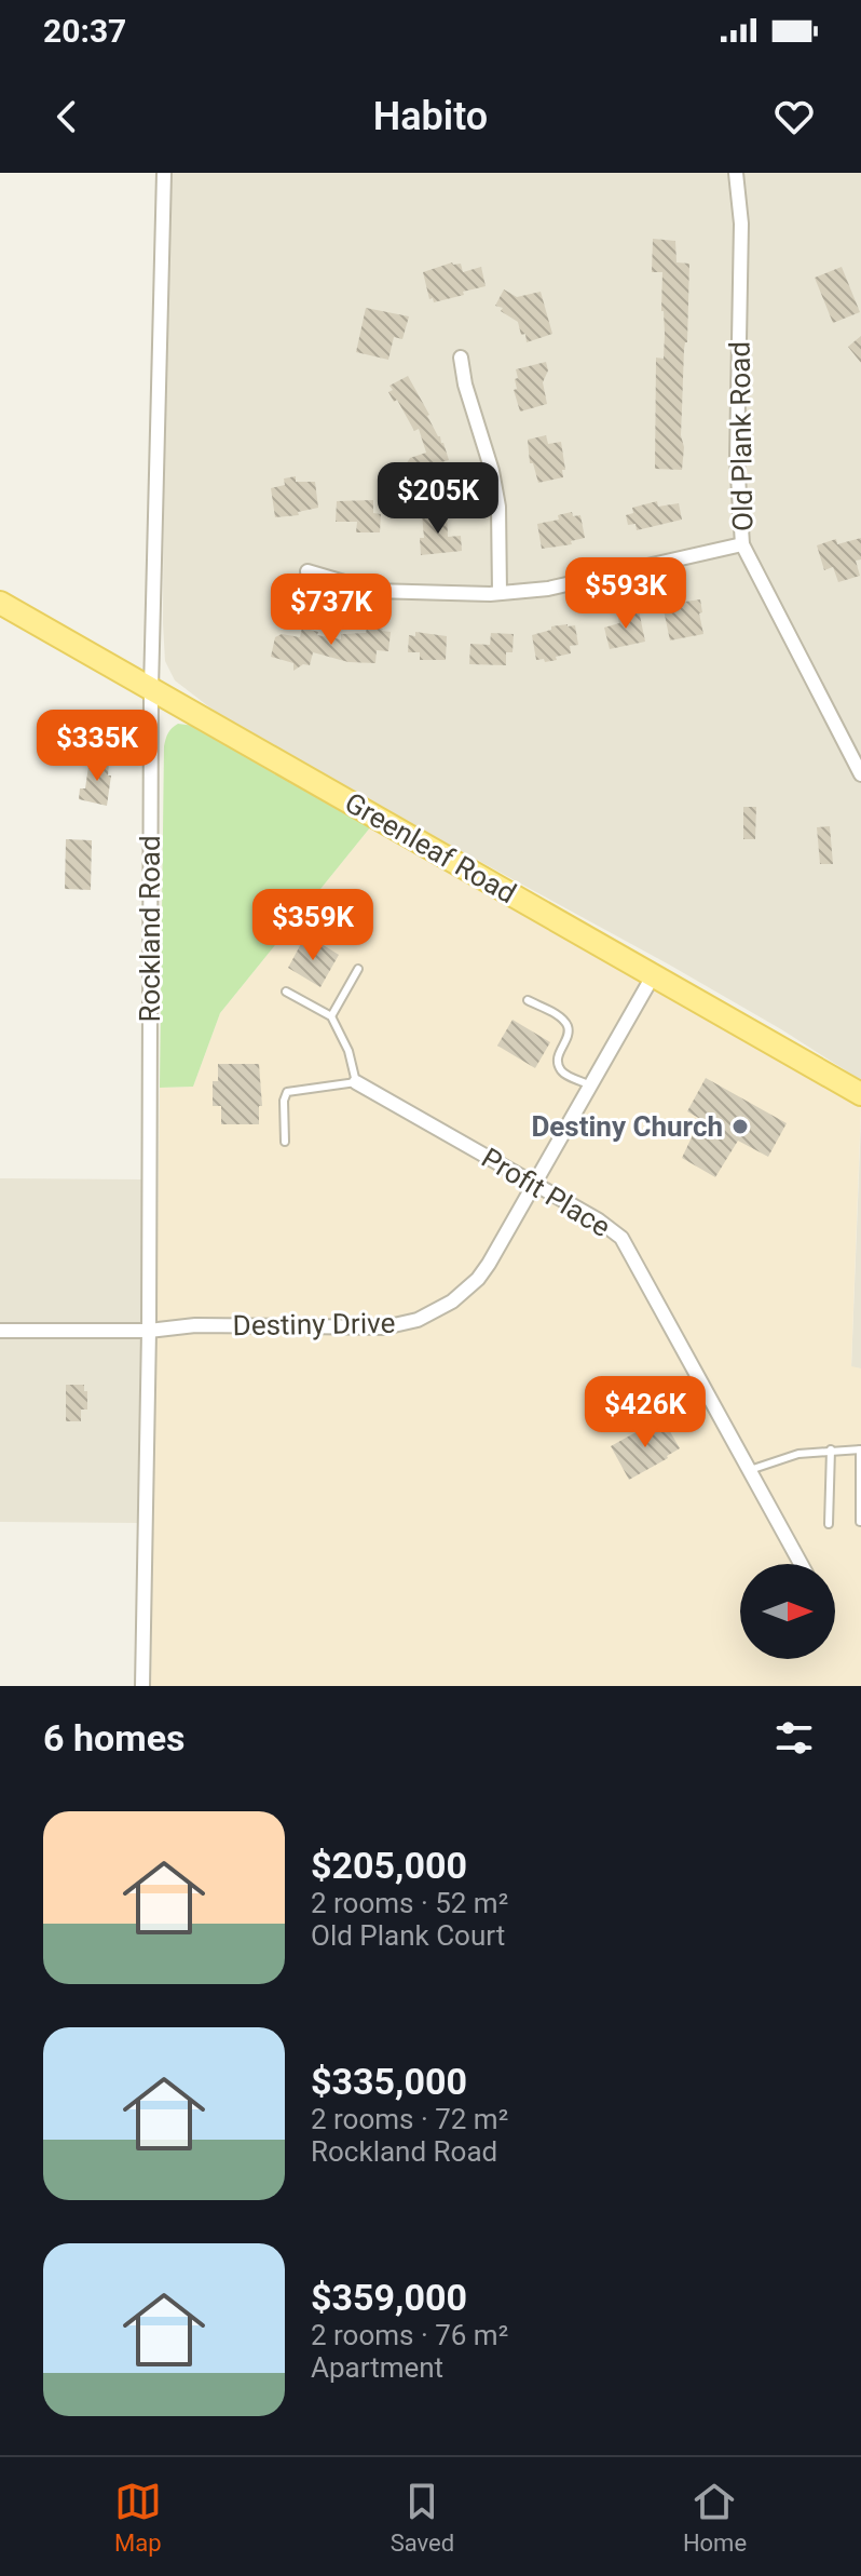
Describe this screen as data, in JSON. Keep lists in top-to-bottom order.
{
  "streets": {
    "main road": ["Greenleaf Road"],
    "street": [
      "Old Plank Road",
      "Rockland Road",
      "Profit Place",
      "Destiny Drive"
    ]
  },
  "crossings": [
    ["Greenleaf Road", "Rockland Road"],
    ["Greenleaf Road", "Destiny Drive"],
    ["Rockland Road", "Destiny Drive"],
    ["Profit Place", "Destiny Drive"]
  ],
  "places": ["Destiny Church"],
  "north": "right",
  "page": {
    "status": "20:37",
    "header": "Habito",
    "price": [
      "$205K",
      "$593K",
      "$737K",
      "$335K",
      "$359K",
      "$426K"
    ],
    "heading": "6 homes",
    "list": [
      {
        "name": "$205,000",
        "note": "2 rooms · 52 m² · Old Plank Court"
      },
      {
        "name": "$335,000",
        "note": "2 rooms · 72 m² · Rockland Road"
      },
      {
        "name": "$359,000",
        "note": "2 rooms · 76 m² · Apartment"
      }
    ],
    "tabs": ["Map", "Saved", "Home"]
  }
}
